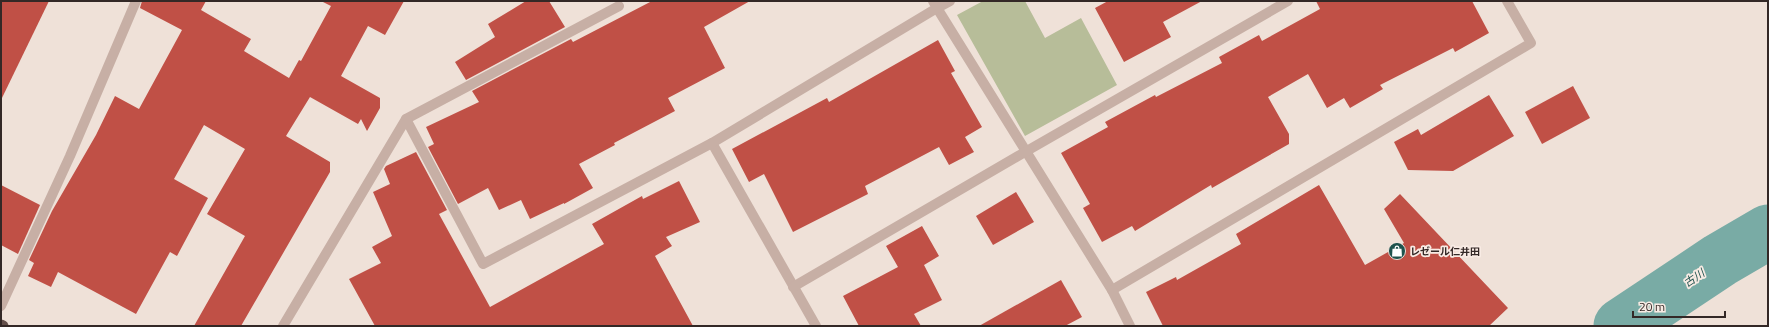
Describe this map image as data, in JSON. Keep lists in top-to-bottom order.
{
  "water": ["古川"],
  "places": {
    "shop": ["レゼール仁井田"]
  },
  "scale_bar": "20 m"
}
